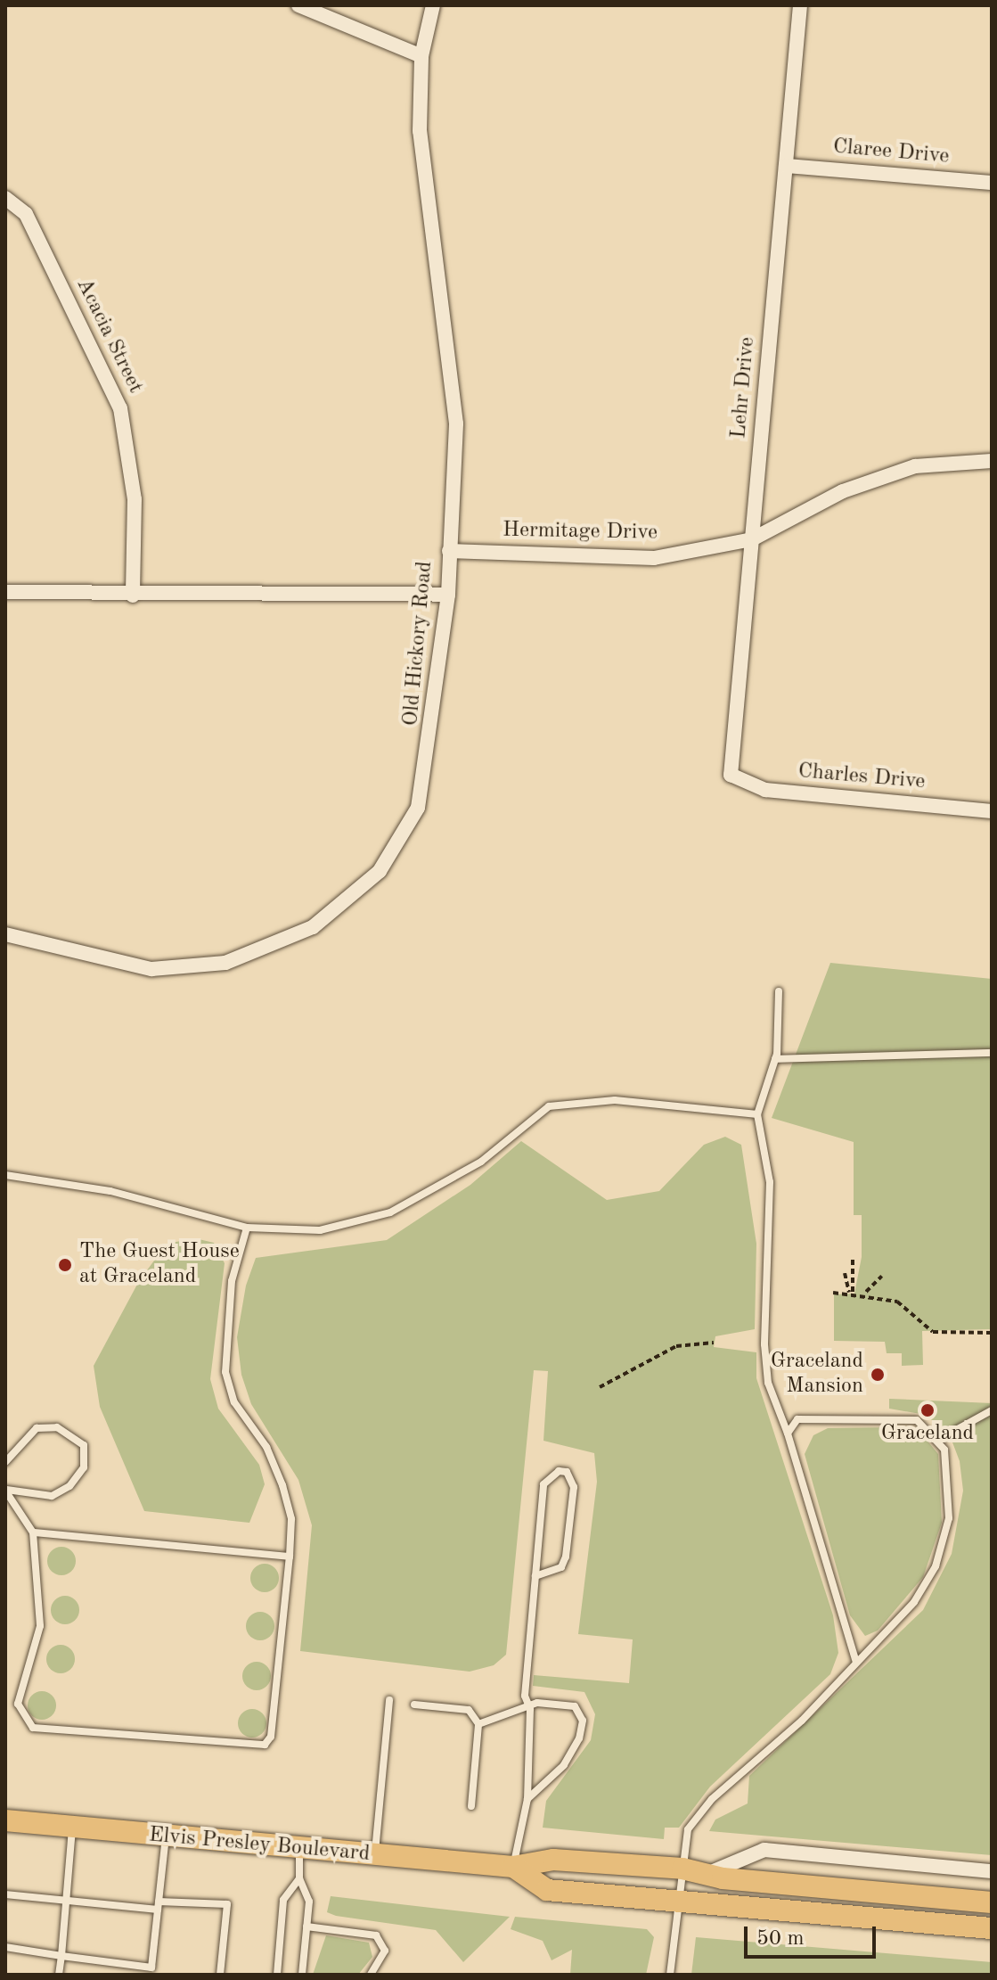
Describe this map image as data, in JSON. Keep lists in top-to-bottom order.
{
  "streets": {
    "main road": ["Elvis Presley Boulevard"],
    "street": [
      "Claree Drive",
      "Acacia Street",
      "Lehr Drive",
      "Hermitage Drive",
      "Old Hickory Road",
      "Charles Drive"
    ]
  },
  "crossings": [
    ["Claree Drive", "Lehr Drive"],
    ["Lehr Drive", "Hermitage Drive"],
    ["Lehr Drive", "Charles Drive"],
    ["Hermitage Drive", "Old Hickory Road"]
  ],
  "places": ["The Guest House at Graceland", "Graceland Mansion", "Graceland"],
  "scale_bar": "50 m"
}
